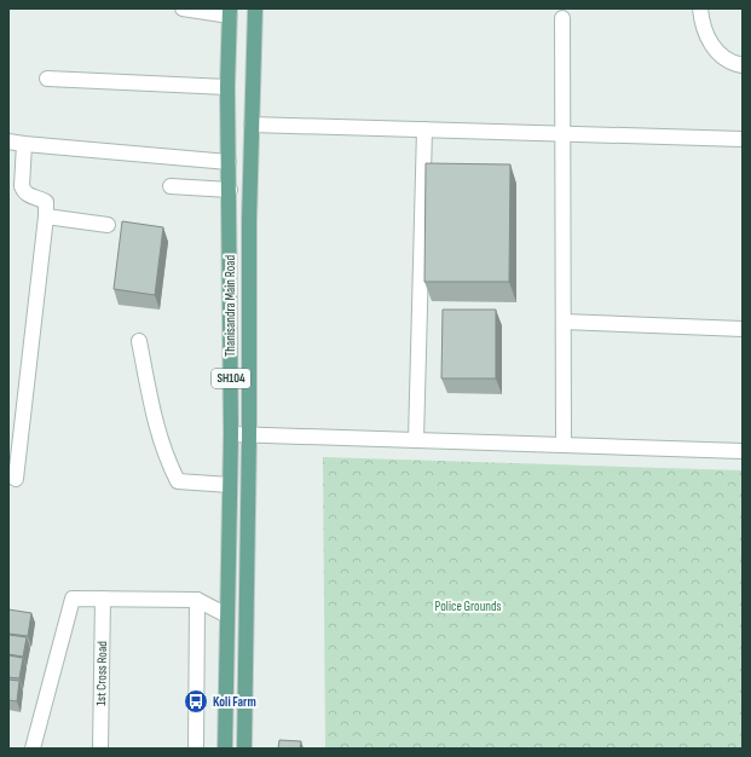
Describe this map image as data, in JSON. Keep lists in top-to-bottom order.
{
  "streets": {
    "main road": ["Thanisandra Main Road", "SH104"],
    "street": ["1st Cross Road"]
  },
  "parks": ["Police Grounds"],
  "places": {
    "bus stop": ["Koli Farm"]
  }
}
